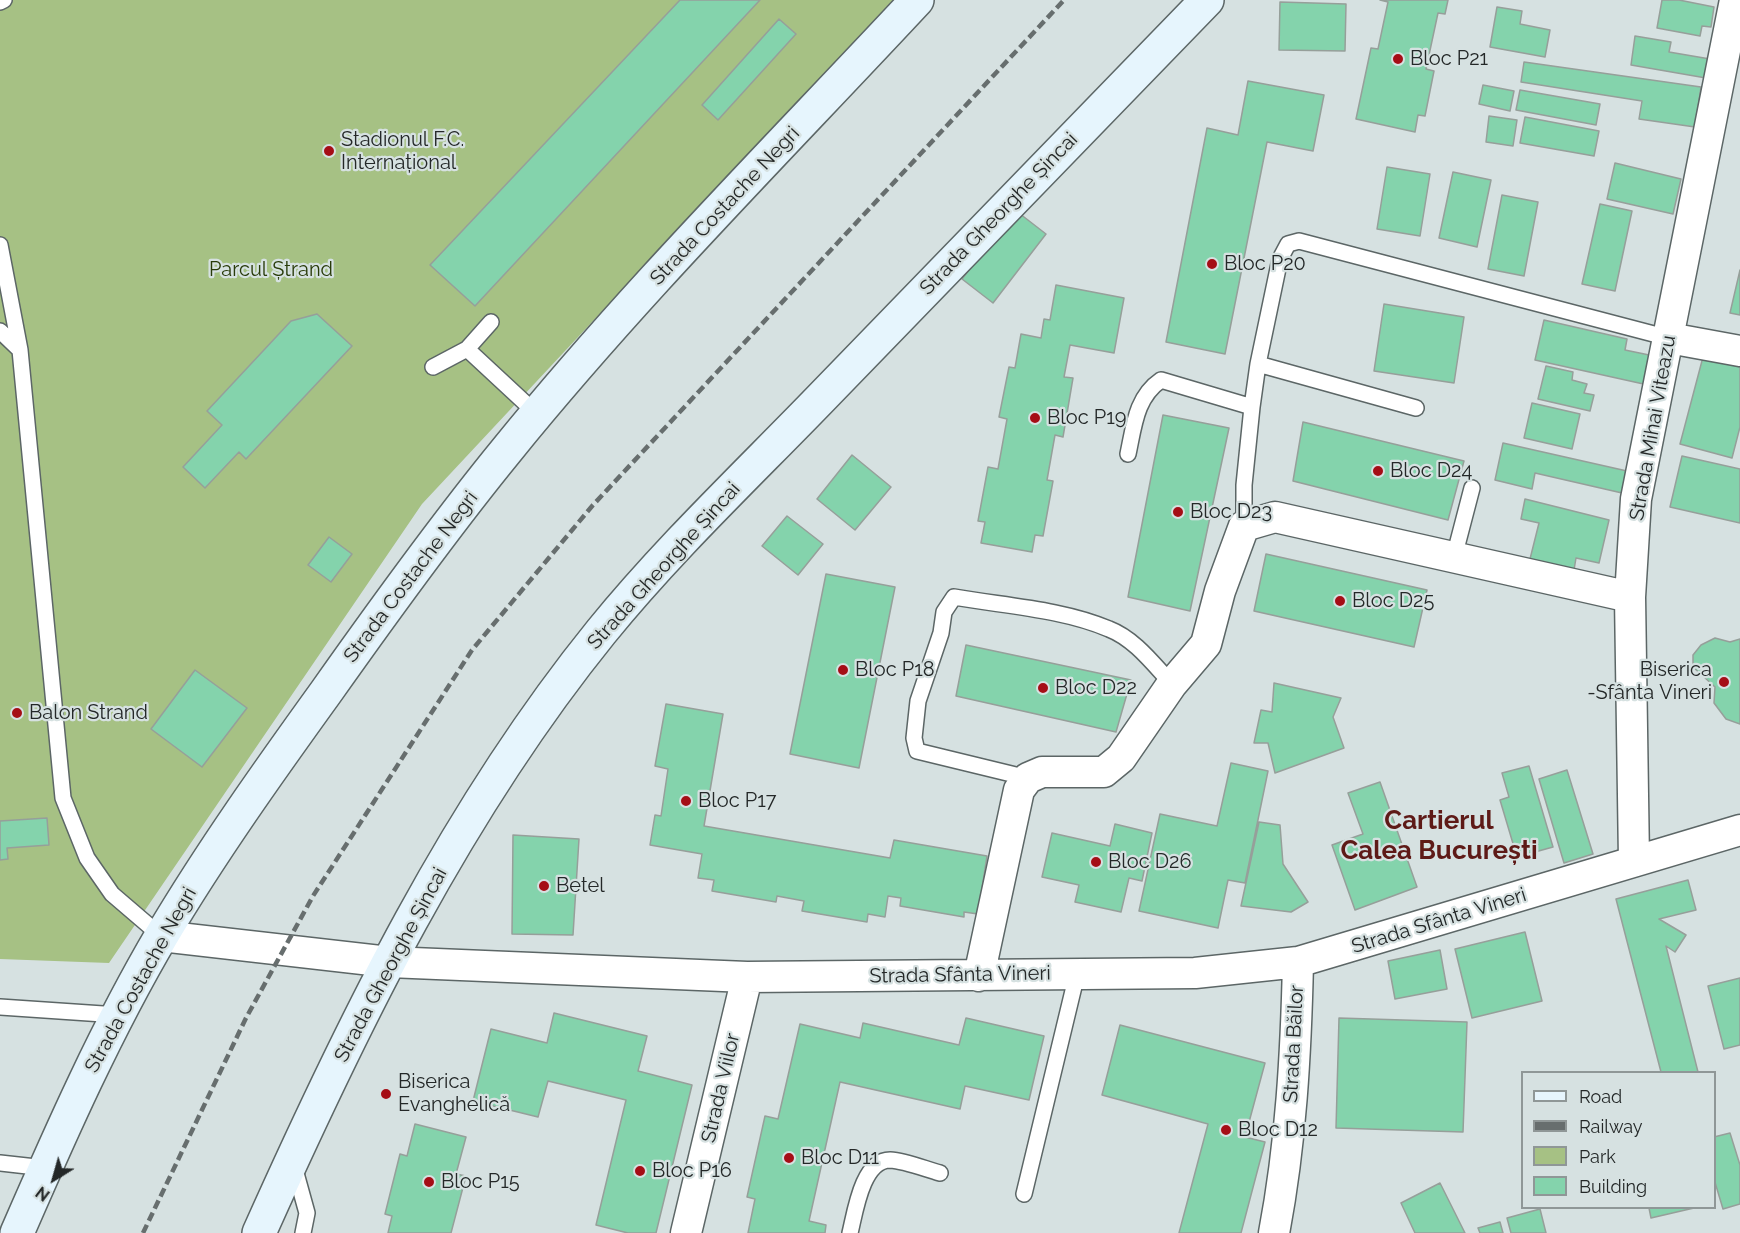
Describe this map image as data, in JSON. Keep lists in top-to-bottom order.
{
  "streets": {
    "main road": ["Strada Costache Negri", "Strada Gheorghe Șincai"],
    "street": [
      "Strada Mihai Viteazu",
      "Strada Sfânta Vineri",
      "Strada Băilor",
      "Strada Viilor"
    ]
  },
  "crossings": [
    ["Strada Costache Negri", "Strada Sfânta Vineri"],
    ["Strada Gheorghe Șincai", "Strada Sfânta Vineri"],
    ["Strada Mihai Viteazu", "Strada Sfânta Vineri"],
    ["Strada Sfânta Vineri", "Strada Băilor"],
    ["Strada Sfânta Vineri", "Strada Viilor"]
  ],
  "districts": ["Cartierul Calea București"],
  "parks": ["Parcul Ștrand"],
  "places": [
    "Bloc P21",
    "Stadionul F.C. Internațional",
    "Bloc P20",
    "Bloc P19",
    "Bloc D24",
    "Bloc D23",
    "Bloc D25",
    "Bloc P18",
    "Biserica -Sfânta Vineri",
    "Bloc D22",
    "Balon Strand",
    "Bloc P17",
    "Bloc D26",
    "Betel",
    "Biserica Evanghelică",
    "Bloc D12",
    "Bloc D11",
    "Bloc P16",
    "Bloc P15"
  ],
  "legend": [
    "Road",
    "Railway",
    "Park",
    "Building"
  ],
  "north": "bottom left"
}
